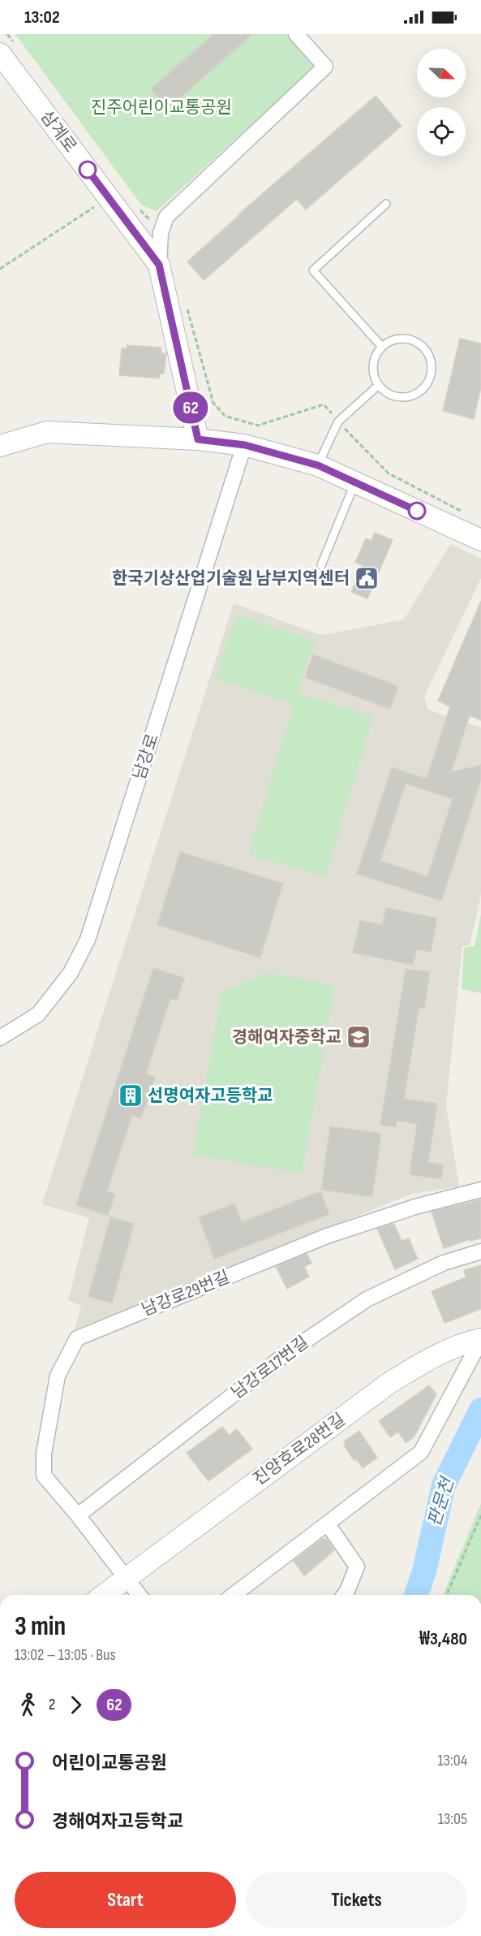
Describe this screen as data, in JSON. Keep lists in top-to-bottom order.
{
  "streets": {
    "street": [
      "삼계로",
      "남강로",
      "남강로29번길",
      "남강로17번길",
      "진양호로28번길"
    ]
  },
  "crossings": [
    ["남강로29번길", "남강로17번길"],
    ["남강로29번길", "진양호로28번길"]
  ],
  "water": ["판문천"],
  "parks": ["진주어린이교통공원"],
  "places": {
    "public building": ["한국기상산업기술원 남부지역센터"],
    "school or university": ["경해여자중학교"],
    "building": ["선명여자고등학교"]
  },
  "lines": ["bus line 62"],
  "north": "bottom right",
  "page": {
    "status": "13:02",
    "on_map": "62",
    "heading": ["3 min", "13:02 – 13:05 · Bus", "₩3,480"],
    "legs": ["2", "62"],
    "list": [
      {
        "name": "어린이교통공원",
        "value": "13:04"
      },
      {
        "name": "경해여자고등학교",
        "value": "13:05"
      }
    ],
    "buttons": ["Start", "Tickets"]
  }
}
